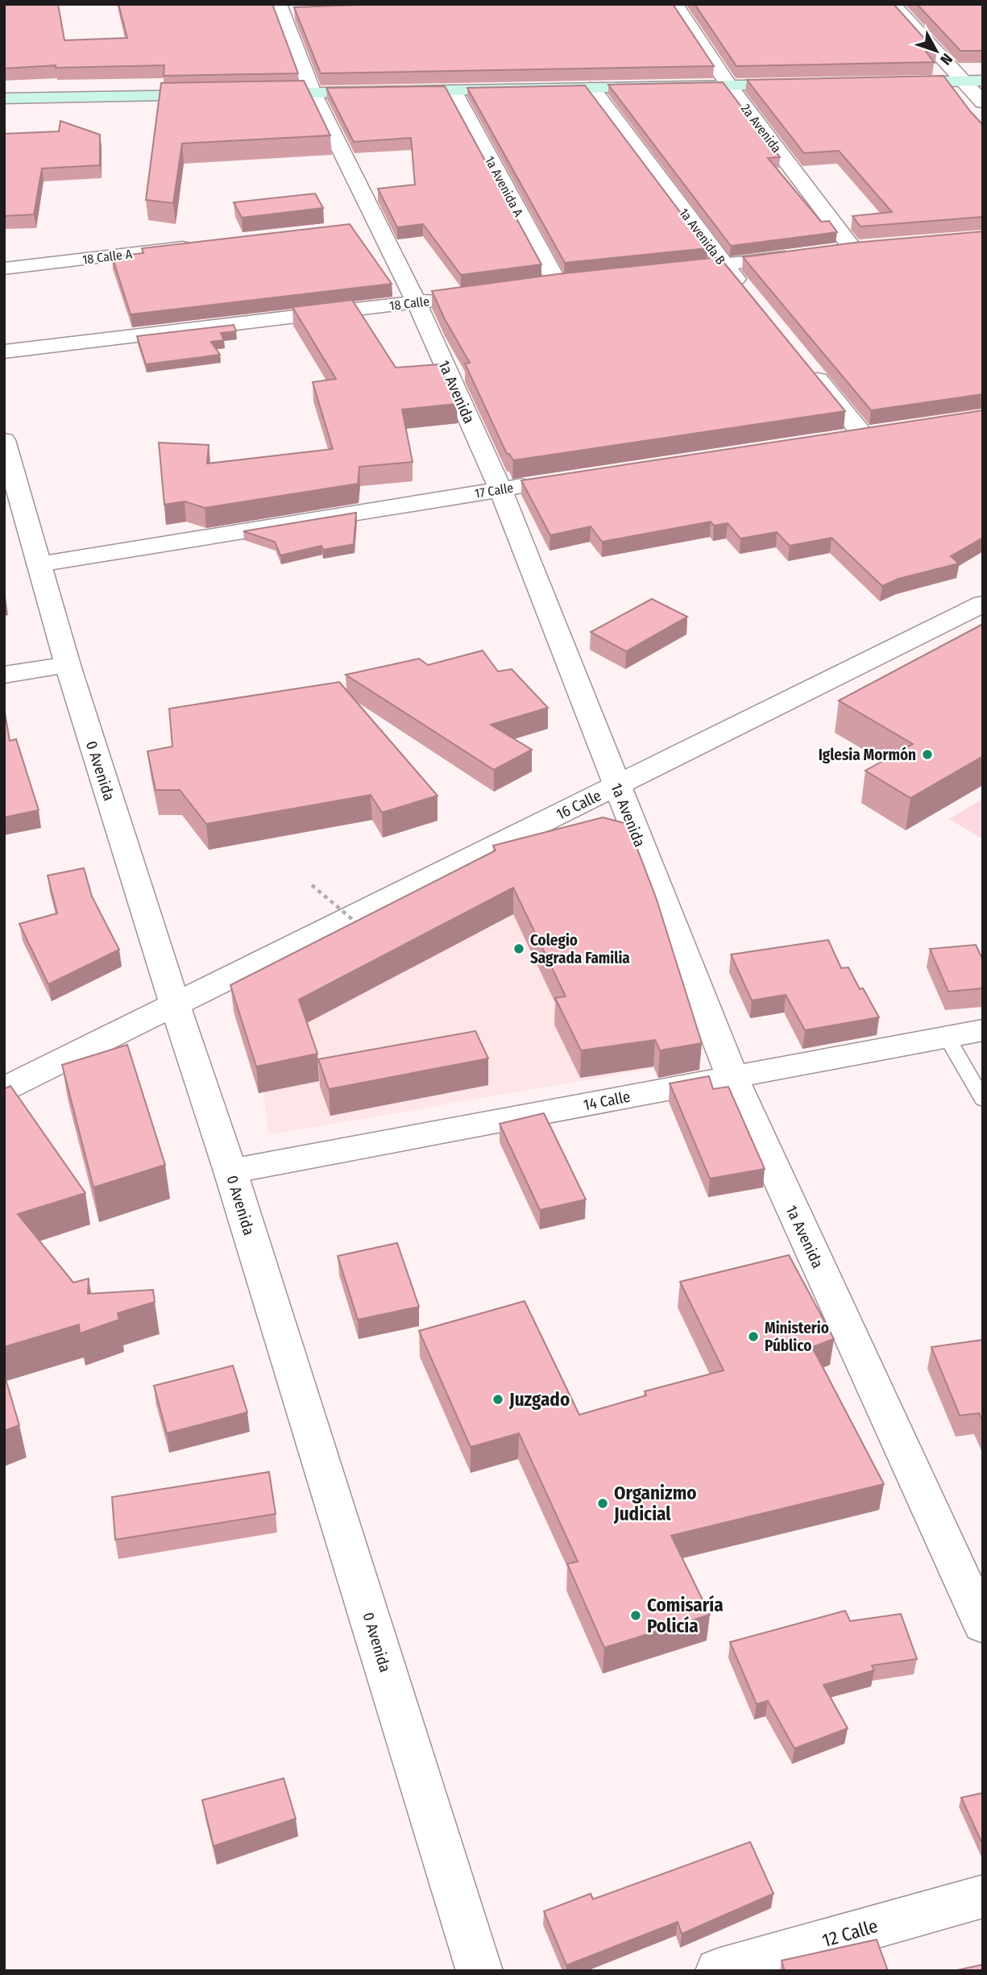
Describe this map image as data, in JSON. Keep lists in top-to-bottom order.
{
  "streets": {
    "street": [
      "2a Avenida",
      "1a Avenida A",
      "1a Avenida B",
      "18 Calle A",
      "18 Calle",
      "1a Avenida",
      "17 Calle",
      "0 Avenida",
      "16 Calle",
      "14 Calle",
      "12 Calle"
    ]
  },
  "crossings": [
    ["18 Calle", "1a Avenida"],
    ["1a Avenida", "17 Calle"],
    ["1a Avenida", "16 Calle"],
    ["1a Avenida", "14 Calle"],
    ["17 Calle", "0 Avenida"],
    ["0 Avenida", "16 Calle"],
    ["0 Avenida", "14 Calle"]
  ],
  "places": [
    "Iglesia Mormón",
    "Colegio Sagrada Familia",
    "Ministerio Público",
    "Juzgado",
    "Organizmo Judicial",
    "Comisaría Policía"
  ],
  "north": "bottom right"
}
